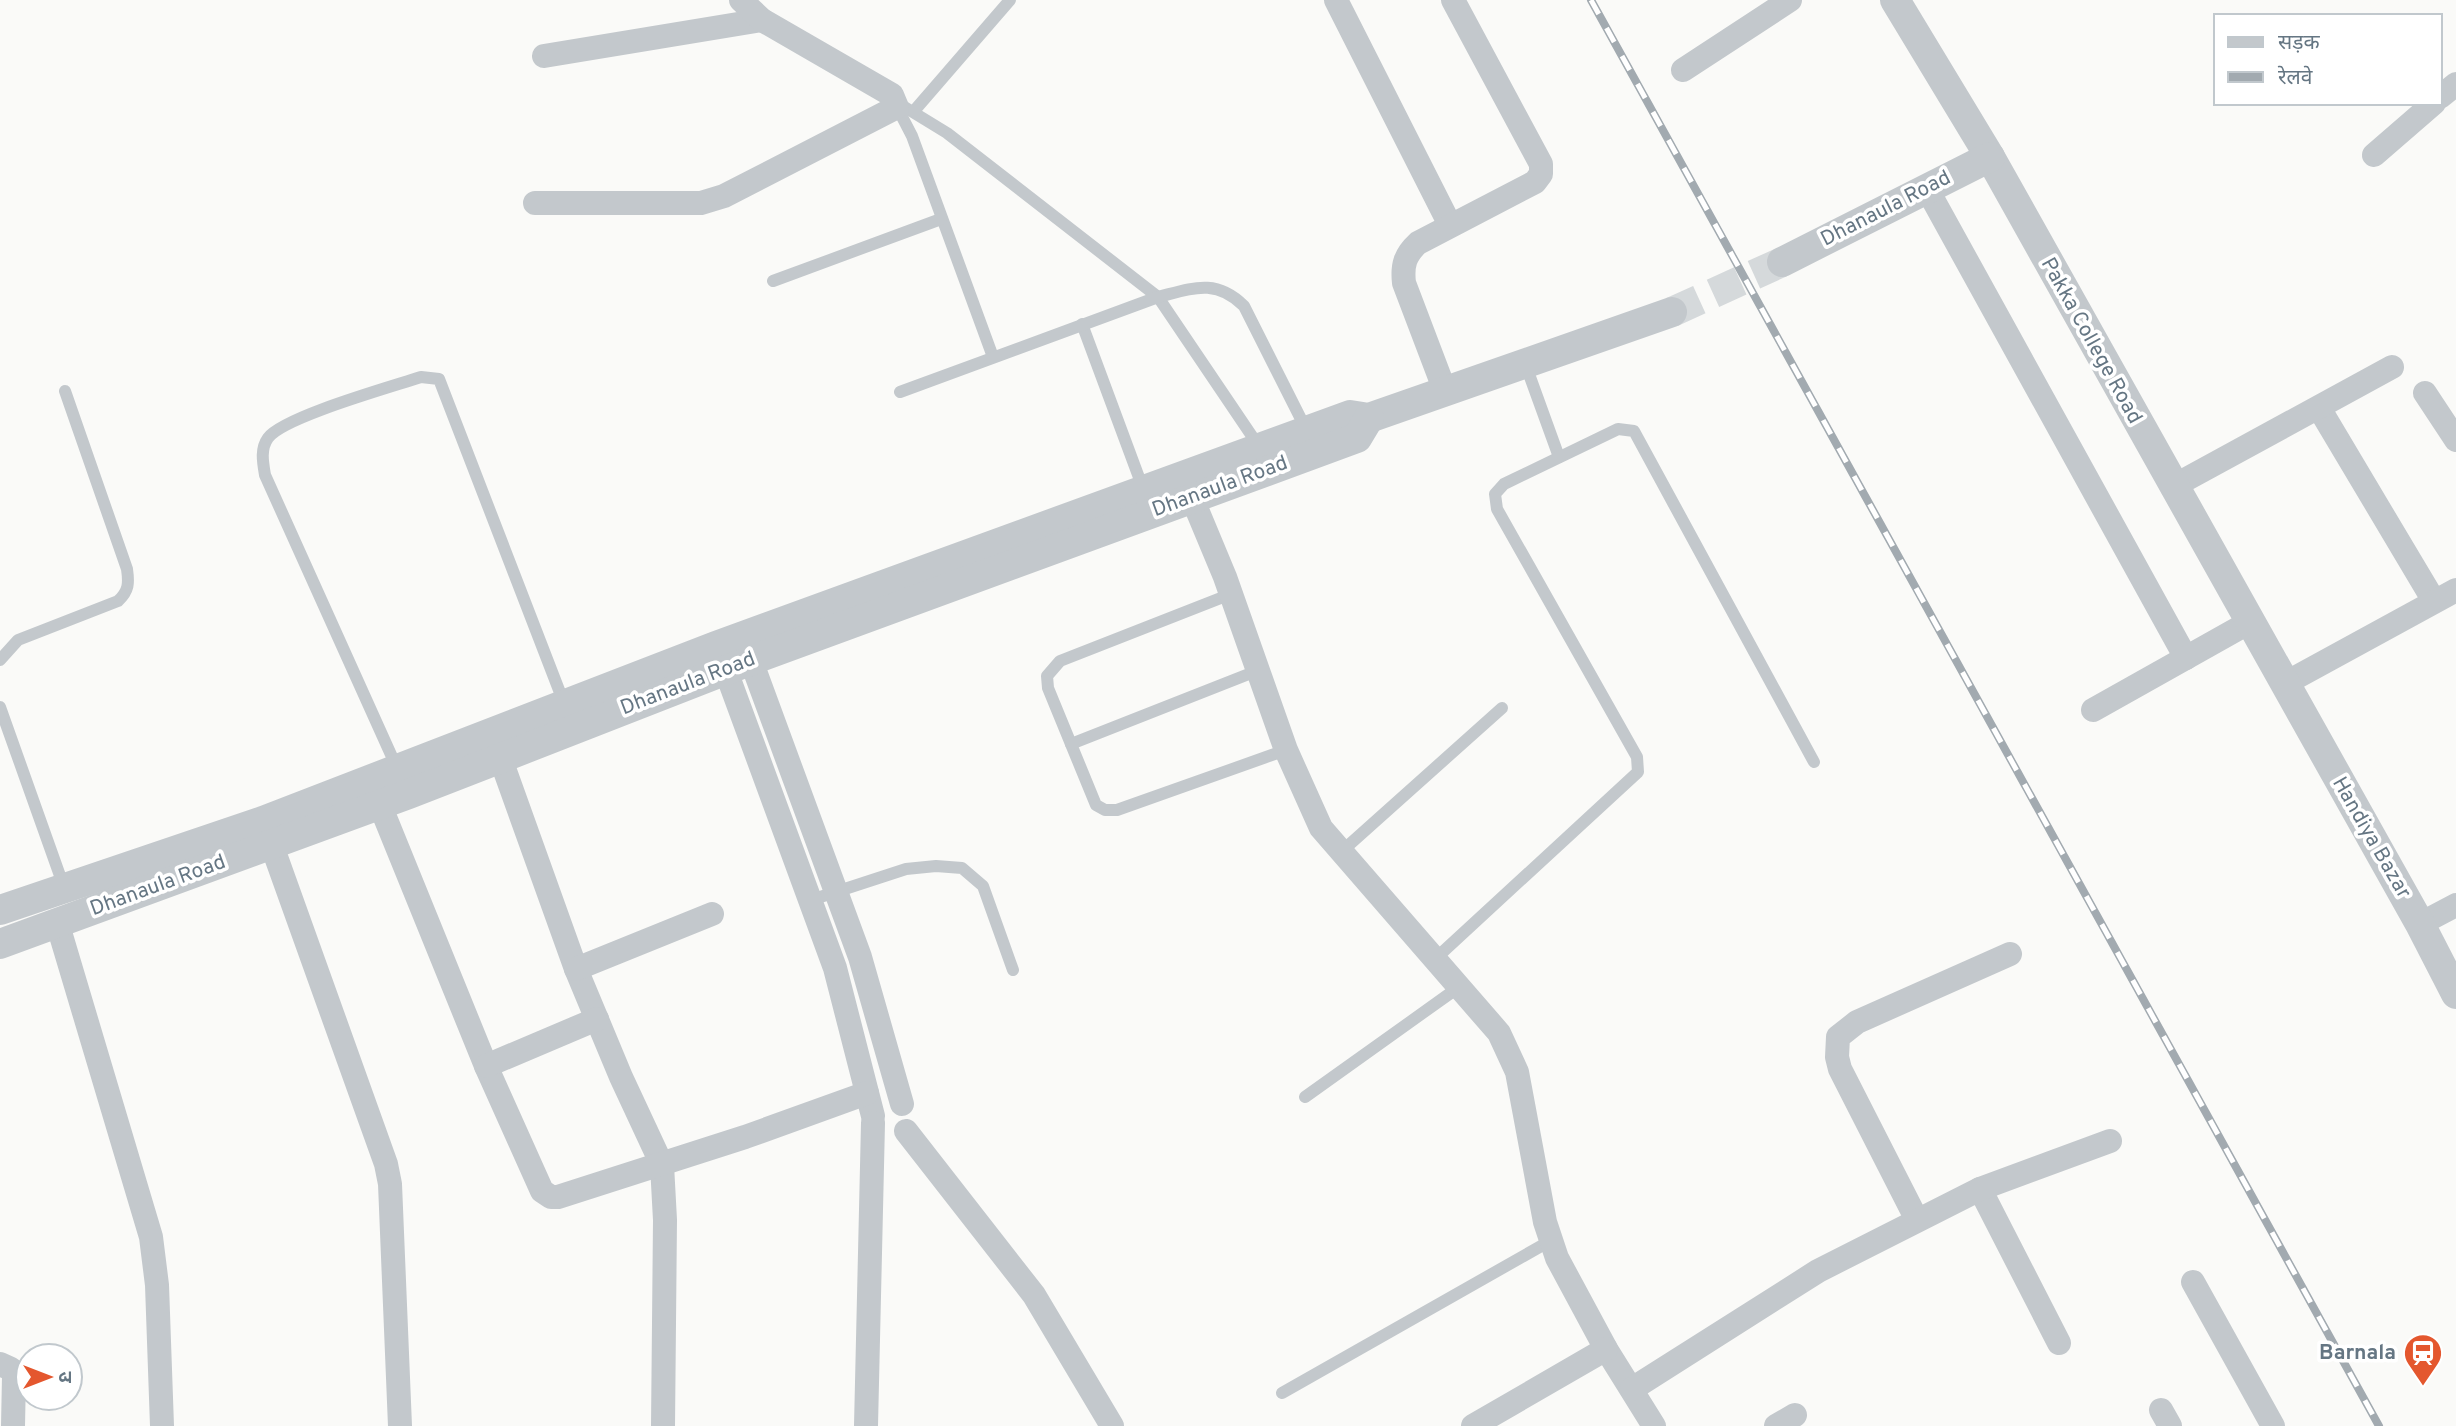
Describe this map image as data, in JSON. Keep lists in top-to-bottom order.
{
  "streets": {
    "street": ["Dhanaula Road", "Pakka College Road", "Handiya Bazar"]
  },
  "crossings": [
    ["Dhanaula Road", "Pakka College Road"],
    ["Pakka College Road", "Handiya Bazar"]
  ],
  "places": {
    "station": ["Barnala"]
  },
  "legend": ["सड़क", "रेलवे"],
  "north": "right"
}
